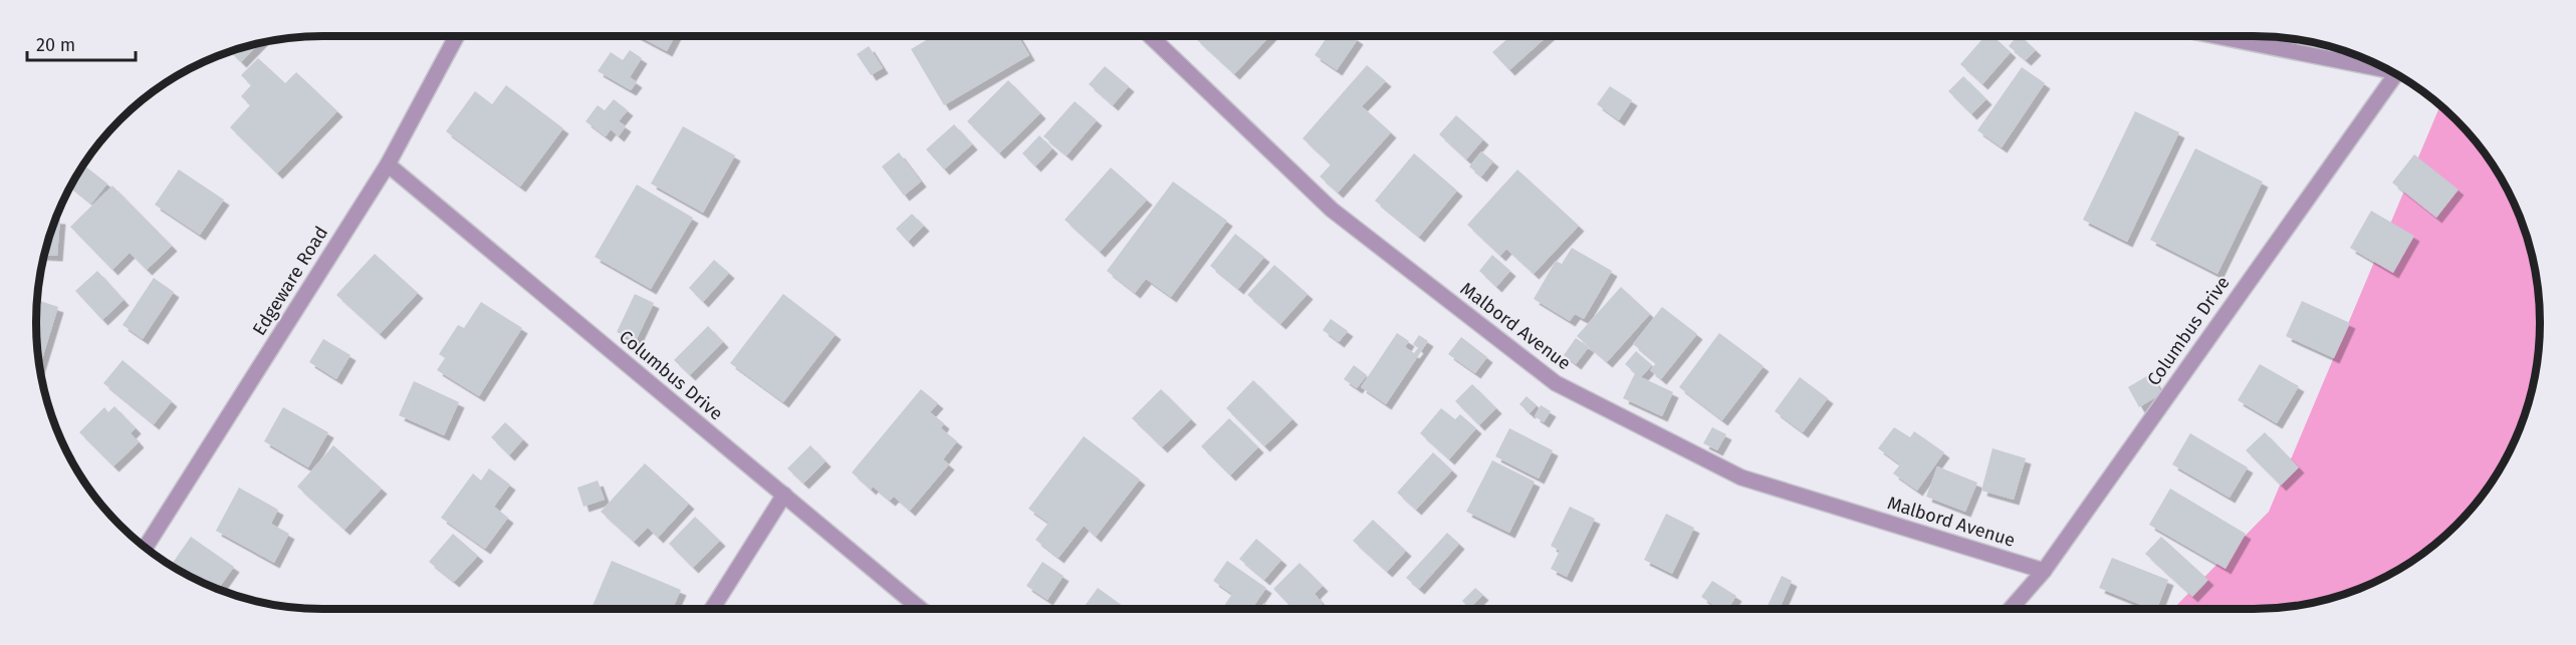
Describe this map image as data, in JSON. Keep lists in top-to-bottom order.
{
  "streets": {
    "street": ["Edgeware Road", "Malbord Avenue", "Columbus Drive"]
  },
  "crossings": [
    ["Edgeware Road", "Columbus Drive"],
    ["Malbord Avenue", "Columbus Drive"]
  ],
  "scale_bar": "20 m"
}
